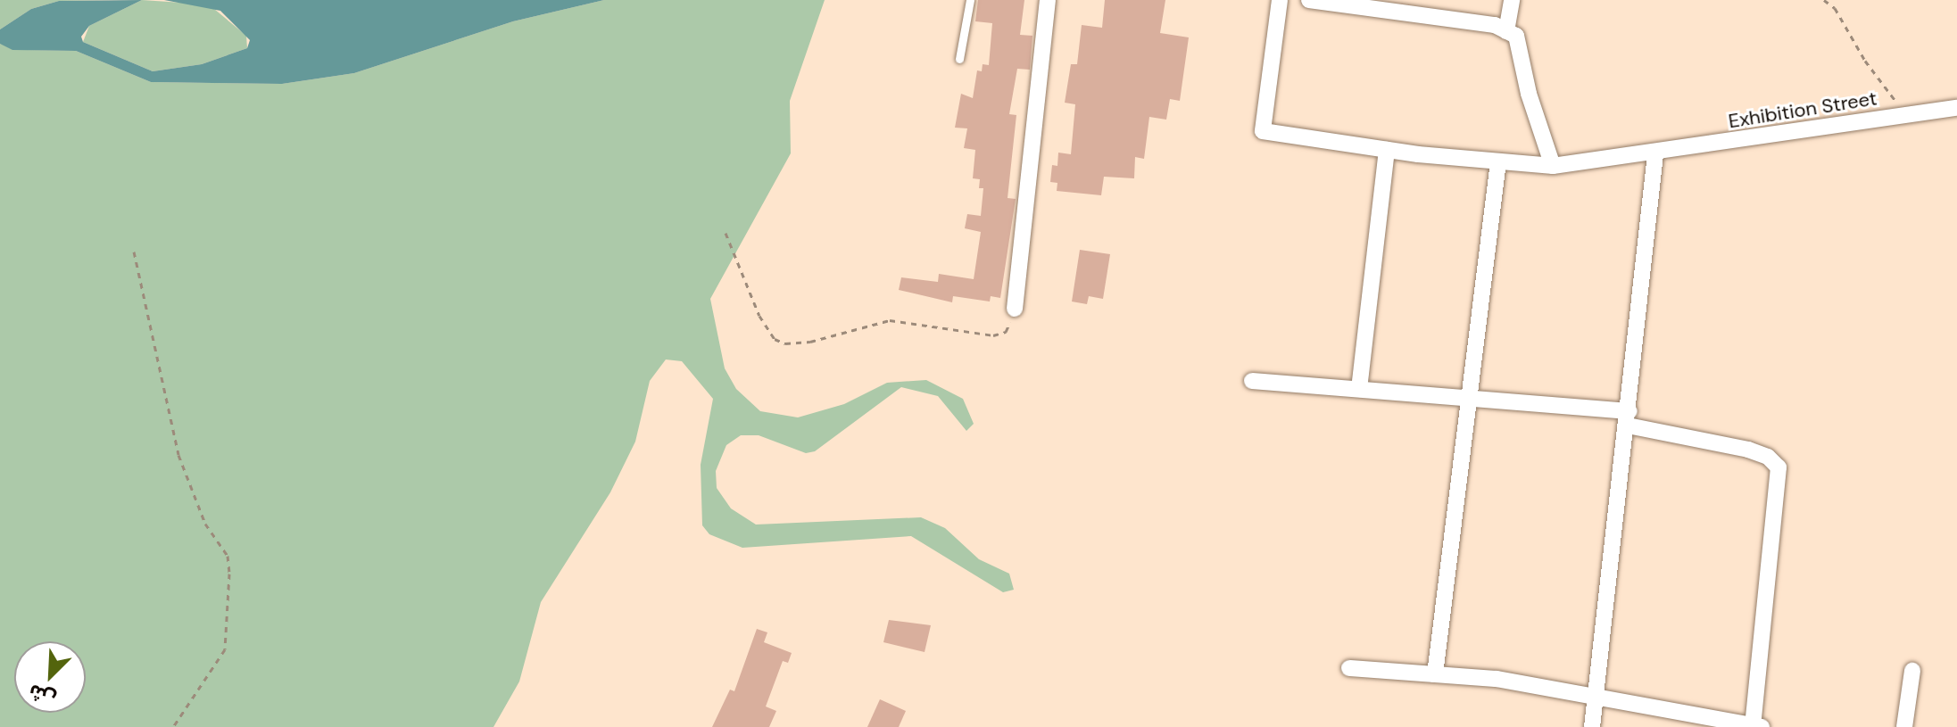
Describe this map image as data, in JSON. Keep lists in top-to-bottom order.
{
  "streets": {
    "street": ["Exhibition Street"]
  },
  "north": "bottom left"
}
